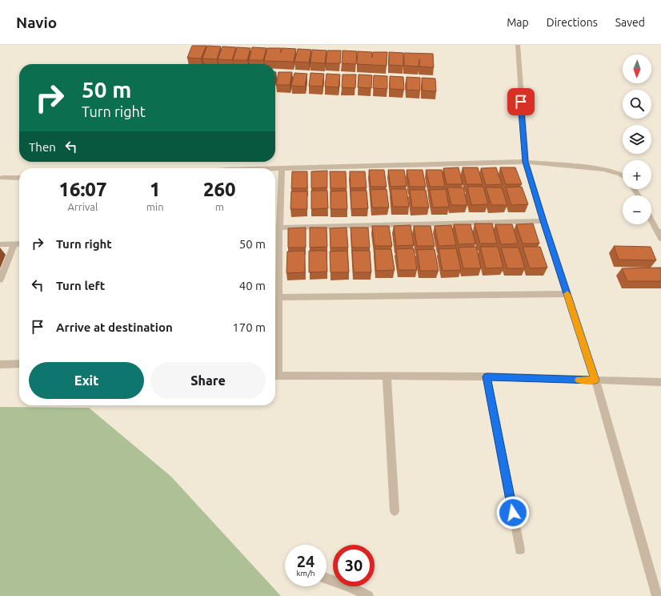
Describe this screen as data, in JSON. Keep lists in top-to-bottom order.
{
  "north": "bottom",
  "page": {
    "header": "Navio",
    "nav": ["Map", "Directions", "Saved"],
    "map_buttons": ["+", "−"],
    "turn": ["50 m", "Turn right"],
    "then": "Then",
    "eta": [
      "16:07",
      "Arrival",
      "1",
      "min",
      "260",
      "m"
    ],
    "list": [
      {
        "name": "Turn right",
        "value": "50 m"
      },
      {
        "name": "Turn left",
        "value": "40 m"
      },
      {
        "name": "Arrive at destination",
        "value": "170 m"
      }
    ],
    "buttons": ["Exit", "Share"],
    "speed": "24 km/h",
    "limit": "30"
  }
}
